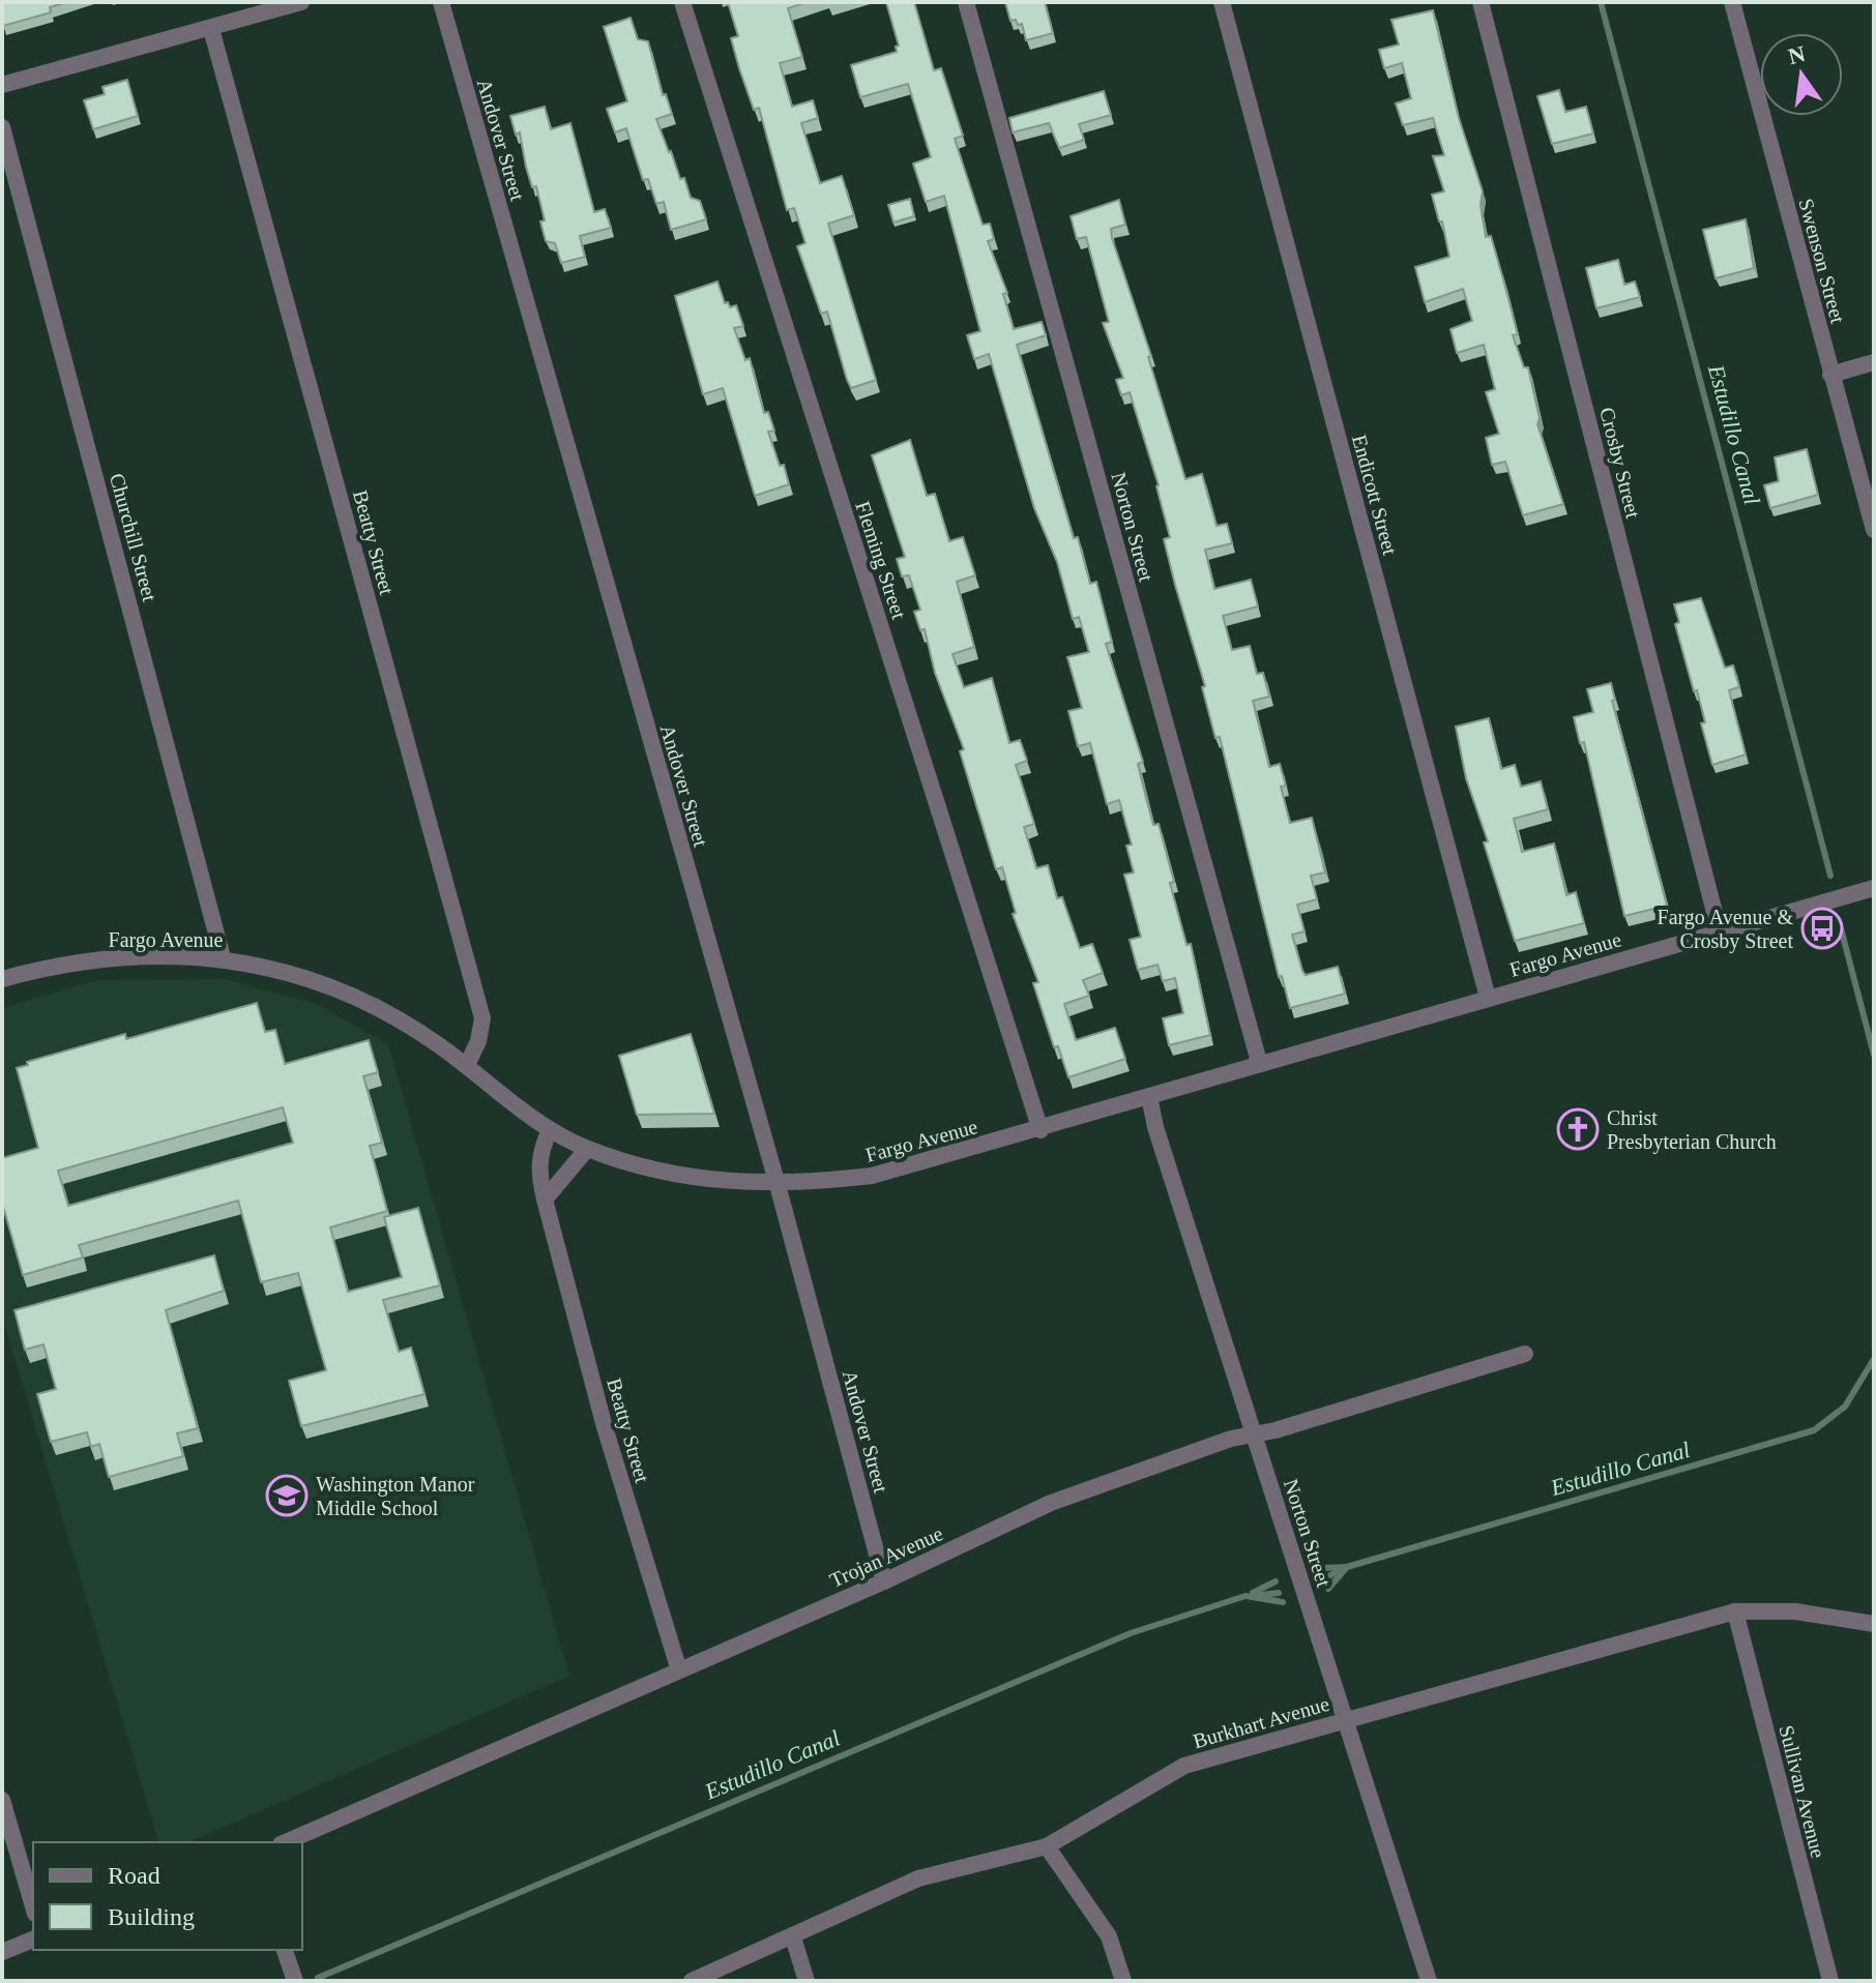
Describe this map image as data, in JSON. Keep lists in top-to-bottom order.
{
  "streets": {
    "street": [
      "Andover Street",
      "Swenson Street",
      "Crosby Street",
      "Endicott Street",
      "Norton Street",
      "Churchill Street",
      "Beatty Street",
      "Fleming Street",
      "Fargo Avenue",
      "Trojan Avenue",
      "Burkhart Avenue",
      "Sullivan Avenue"
    ]
  },
  "crossings": [
    ["Andover Street", "Fargo Avenue"],
    ["Andover Street", "Trojan Avenue"],
    ["Crosby Street", "Fargo Avenue"],
    ["Endicott Street", "Fargo Avenue"],
    ["Norton Street", "Fargo Avenue"],
    ["Norton Street", "Trojan Avenue"],
    ["Norton Street", "Burkhart Avenue"],
    ["Churchill Street", "Fargo Avenue"],
    ["Beatty Street", "Fargo Avenue"],
    ["Beatty Street", "Trojan Avenue"],
    ["Fleming Street", "Fargo Avenue"],
    ["Burkhart Avenue", "Sullivan Avenue"]
  ],
  "water": ["Estudillo Canal"],
  "places": {
    "bus stop": ["Fargo Avenue & Crosby Street"],
    "church": ["Christ Presbyterian Church"],
    "school or university": ["Washington Manor Middle School"]
  },
  "legend": ["Road", "Building"],
  "north": "top"
}
